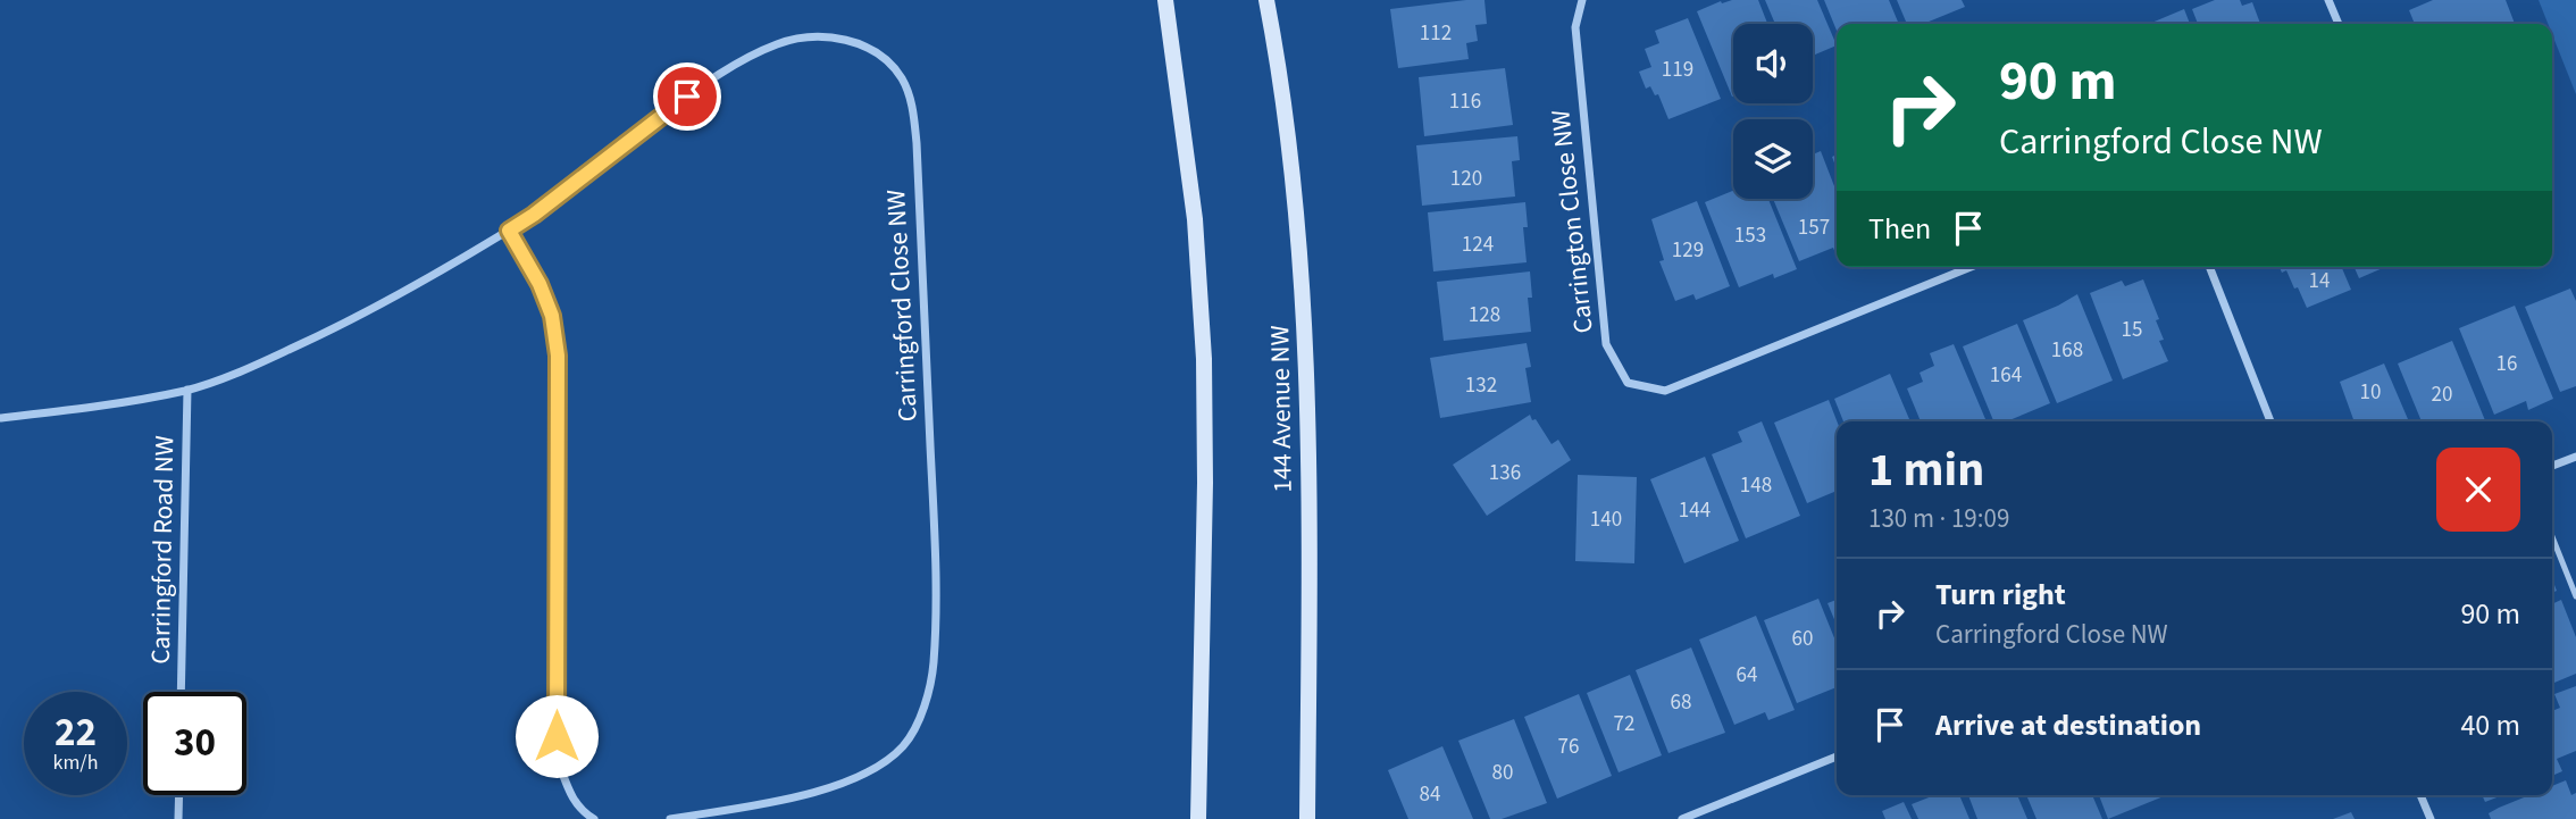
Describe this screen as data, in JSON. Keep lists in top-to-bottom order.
{
  "streets": {
    "main road": ["144 Avenue NW"],
    "street": ["Carrington Close NW", "Carringford Close NW", "Carringford Road NW"]
  },
  "crossings": [
    ["Carringford Close NW", "Carringford Road NW"]
  ],
  "house_numbers": [
    "112",
    "119",
    "116",
    "120",
    "157",
    "153",
    "124",
    "129",
    "14",
    "128",
    "15",
    "168",
    "16",
    "164",
    "132",
    "10",
    "20",
    "136",
    "148",
    "144",
    "140",
    "60",
    "64",
    "68",
    "72",
    "76",
    "80",
    "84"
  ],
  "page": {
    "turn": ["90 m", "Carringford Close NW"],
    "then": "Then",
    "heading": ["1 min", "130 m · 19:09"],
    "list": [
      {
        "name": "Turn right",
        "note": "Carringford Close NW",
        "value": "90 m"
      },
      {
        "name": "Arrive at destination",
        "value": "40 m"
      }
    ],
    "speed": "22 km/h",
    "limit": "30"
  }
}
